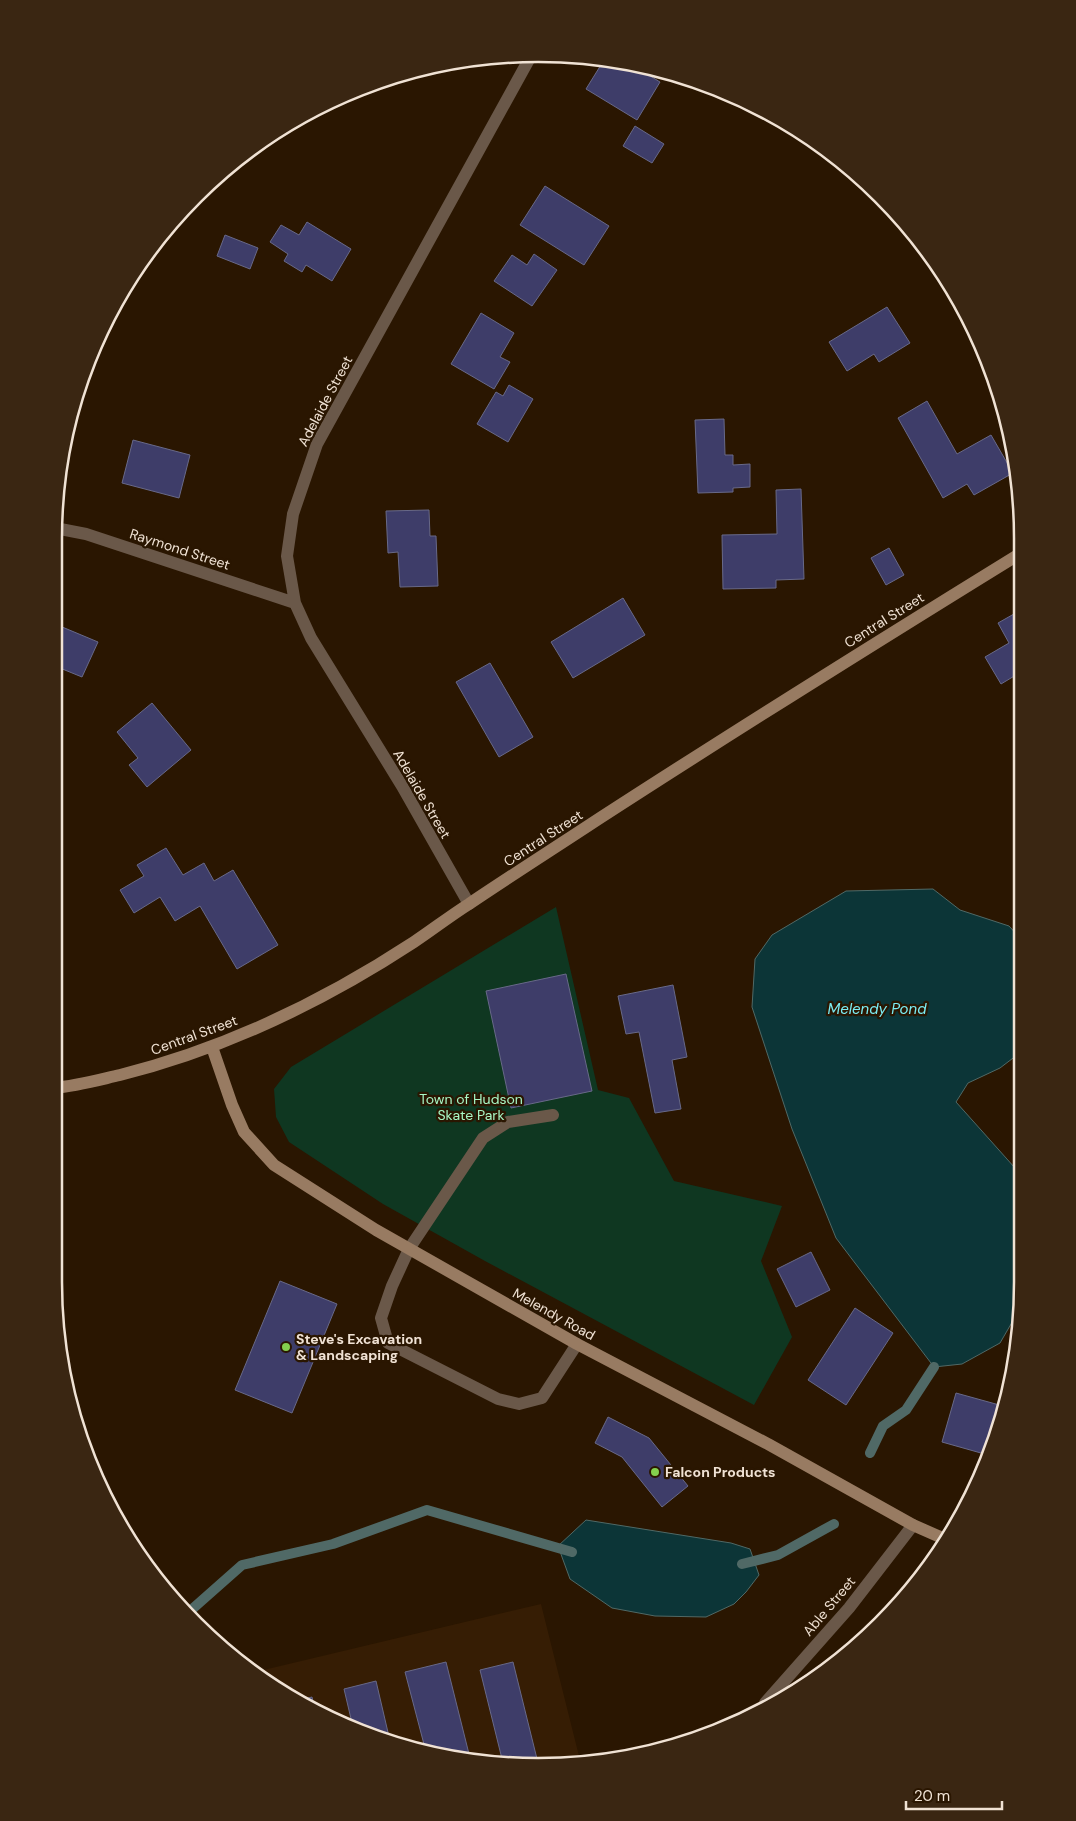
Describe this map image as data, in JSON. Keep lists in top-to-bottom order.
{
  "streets": {
    "street": [
      "Adelaide Street",
      "Raymond Street",
      "Central Street",
      "Melendy Road",
      "Able Street"
    ]
  },
  "crossings": [
    ["Adelaide Street", "Raymond Street"],
    ["Adelaide Street", "Central Street"],
    ["Central Street", "Melendy Road"],
    ["Melendy Road", "Able Street"]
  ],
  "water": ["Melendy Pond"],
  "parks": ["Town of Hudson Skate Park"],
  "places": ["Steve's Excavation & Landscaping", "Falcon Products"],
  "scale_bar": "20 m"
}
